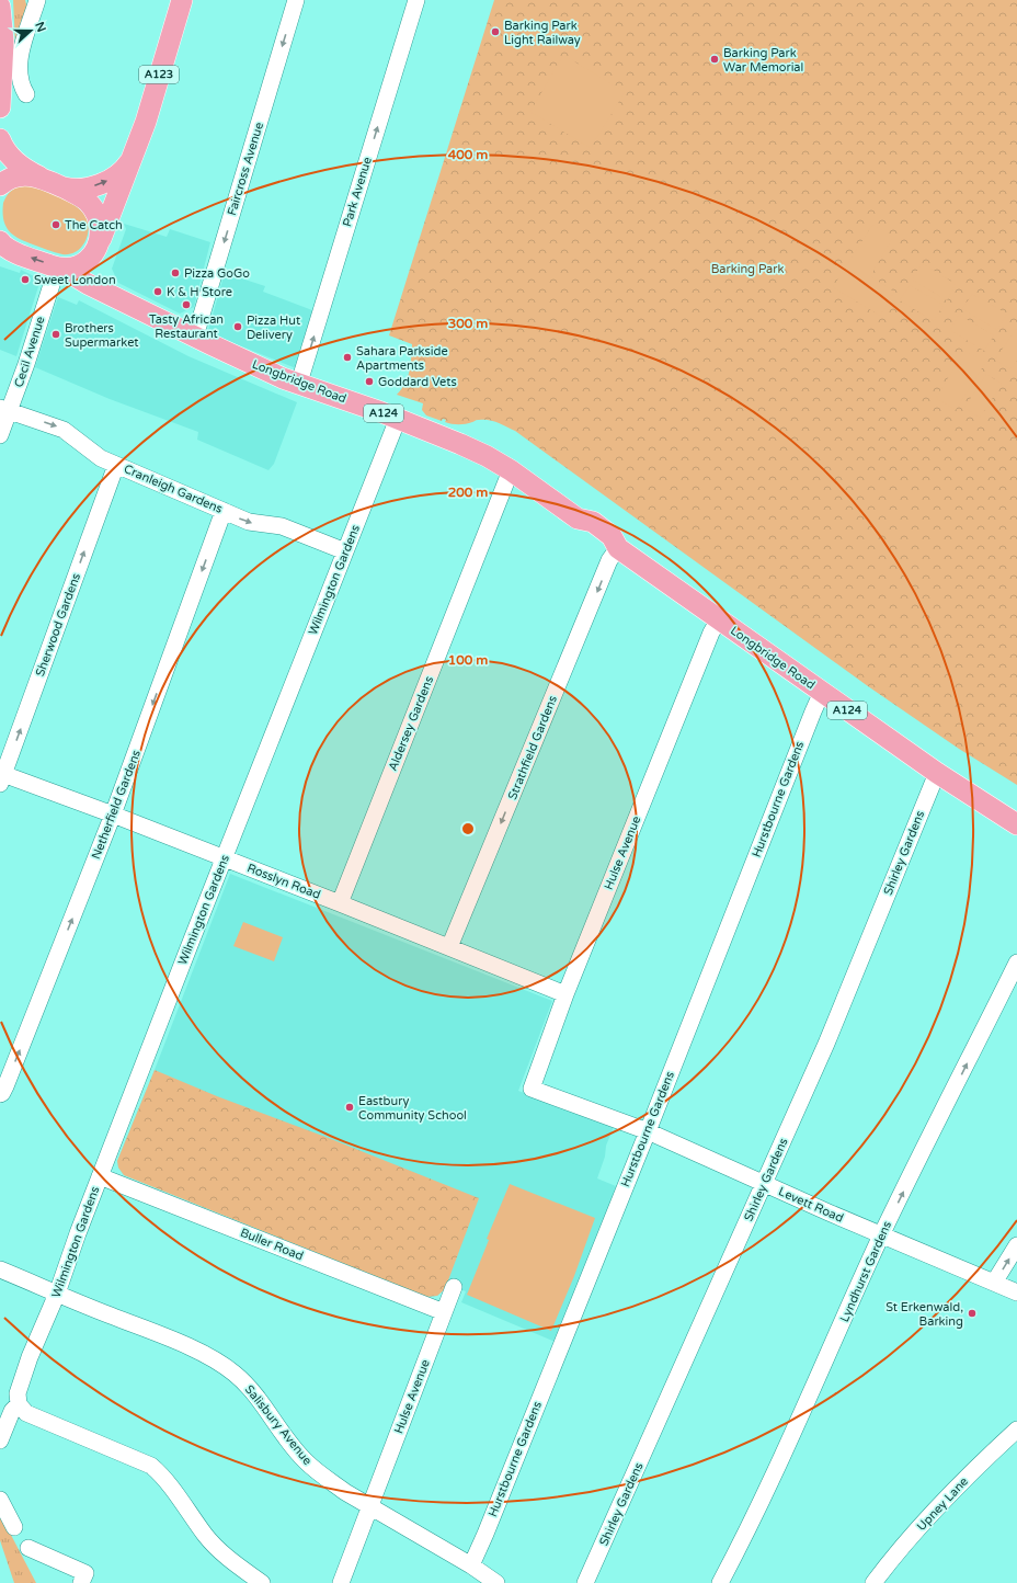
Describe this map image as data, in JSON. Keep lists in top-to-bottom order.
{
  "streets": {
    "main road": ["A123", "Longbridge Road", "A124"],
    "street": [
      "Faircross Avenue",
      "Park Avenue",
      "Cecil Avenue",
      "Cranleigh Gardens",
      "Wilmington Gardens",
      "Sherwood Gardens",
      "Aldersey Gardens",
      "Strathfield Gardens",
      "Hurstbourne Gardens",
      "Netherfield Gardens",
      "Hulse Avenue",
      "Shirley Gardens",
      "Rosslyn Road",
      "Levett Road",
      "Buller Road",
      "Lyndhurst Gardens",
      "Salisbury Avenue",
      "Upney Lane"
    ]
  },
  "crossings": [
    ["A123", "Longbridge Road"],
    ["Faircross Avenue", "Longbridge Road"],
    ["Park Avenue", "Longbridge Road"],
    ["Cecil Avenue", "Longbridge Road"],
    ["Cecil Avenue", "Cranleigh Gardens"],
    ["Longbridge Road", "Wilmington Gardens"],
    ["Longbridge Road", "Aldersey Gardens"],
    ["Longbridge Road", "Strathfield Gardens"],
    ["Longbridge Road", "Hurstbourne Gardens"],
    ["Longbridge Road", "Hulse Avenue"],
    ["Longbridge Road", "Shirley Gardens"],
    ["Cranleigh Gardens", "Wilmington Gardens"],
    ["Cranleigh Gardens", "Sherwood Gardens"],
    ["Cranleigh Gardens", "Netherfield Gardens"],
    ["Wilmington Gardens", "Rosslyn Road"],
    ["Wilmington Gardens", "Buller Road"],
    ["Wilmington Gardens", "Salisbury Avenue"],
    ["Sherwood Gardens", "Rosslyn Road"],
    ["Aldersey Gardens", "Rosslyn Road"],
    ["Strathfield Gardens", "Rosslyn Road"],
    ["Hurstbourne Gardens", "Levett Road"],
    ["Hurstbourne Gardens", "Salisbury Avenue"],
    ["Netherfield Gardens", "Rosslyn Road"],
    ["Hulse Avenue", "Rosslyn Road"],
    ["Hulse Avenue", "Levett Road"],
    ["Hulse Avenue", "Buller Road"],
    ["Hulse Avenue", "Salisbury Avenue"],
    ["Shirley Gardens", "Levett Road"],
    ["Levett Road", "Lyndhurst Gardens"]
  ],
  "one_way": [
    "Faircross Avenue",
    "Park Avenue",
    "Cranleigh Gardens",
    "Sherwood Gardens",
    "Strathfield Gardens",
    "Lyndhurst Gardens"
  ],
  "parks": ["Barking Park"],
  "places": [
    "Barking Park Light Railway",
    "Barking Park War Memorial",
    "The Catch",
    "Pizza GoGo",
    "Sweet London",
    "K & H Store",
    "Tasty African Restaurant",
    "Pizza Hut Delivery",
    "Brothers Supermarket",
    "Sahara Parkside Apartments",
    "Goddard Vets",
    "Eastbury Community School",
    "St Erkenwald, Barking"
  ],
  "north": "right",
  "rings": [
    "400 m",
    "300 m",
    "200 m",
    "100 m"
  ]
}
